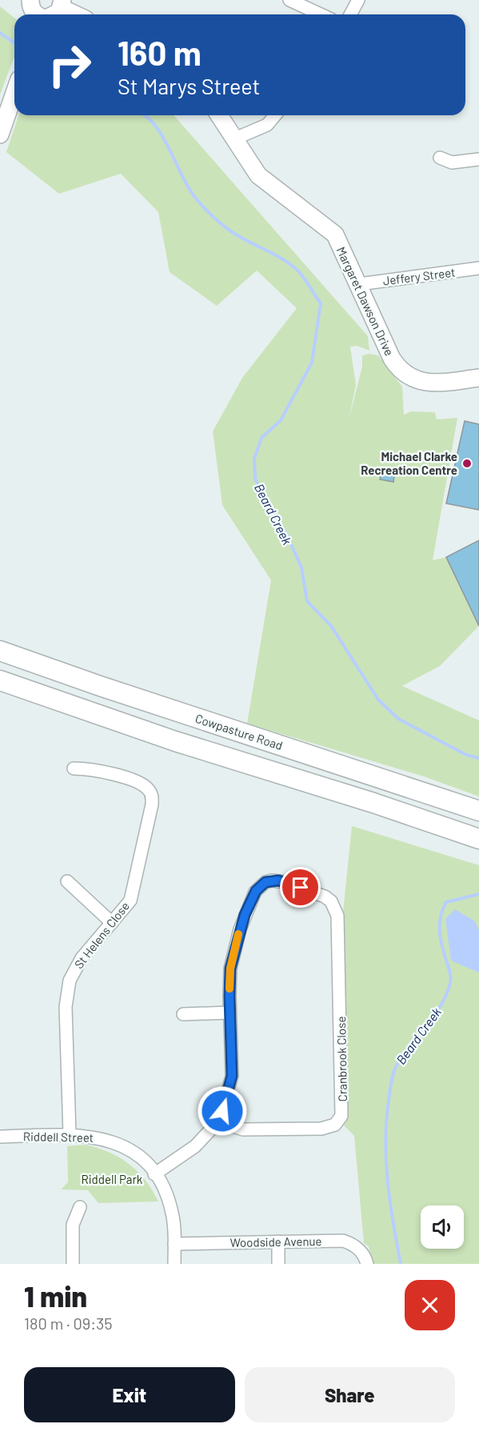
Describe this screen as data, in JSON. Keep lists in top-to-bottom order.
{
  "streets": {
    "main road": ["Cowpasture Road"],
    "street": [
      "Jeffery Street",
      "Margaret Dawson Drive",
      "St Helens Close",
      "Cranbrook Close",
      "Riddell Street",
      "Woodside Avenue"
    ]
  },
  "crossings": [
    ["Jeffery Street", "Margaret Dawson Drive"],
    ["St Helens Close", "Riddell Street"],
    ["Riddell Street", "Woodside Avenue"]
  ],
  "water": ["Beard Creek"],
  "parks": ["Riddell Park"],
  "places": ["Michael Clarke Recreation Centre"],
  "page": {
    "turn": ["160 m", "St Marys Street"],
    "heading": ["1 min", "180 m · 09:35"],
    "buttons": ["Exit", "Share"]
  }
}
